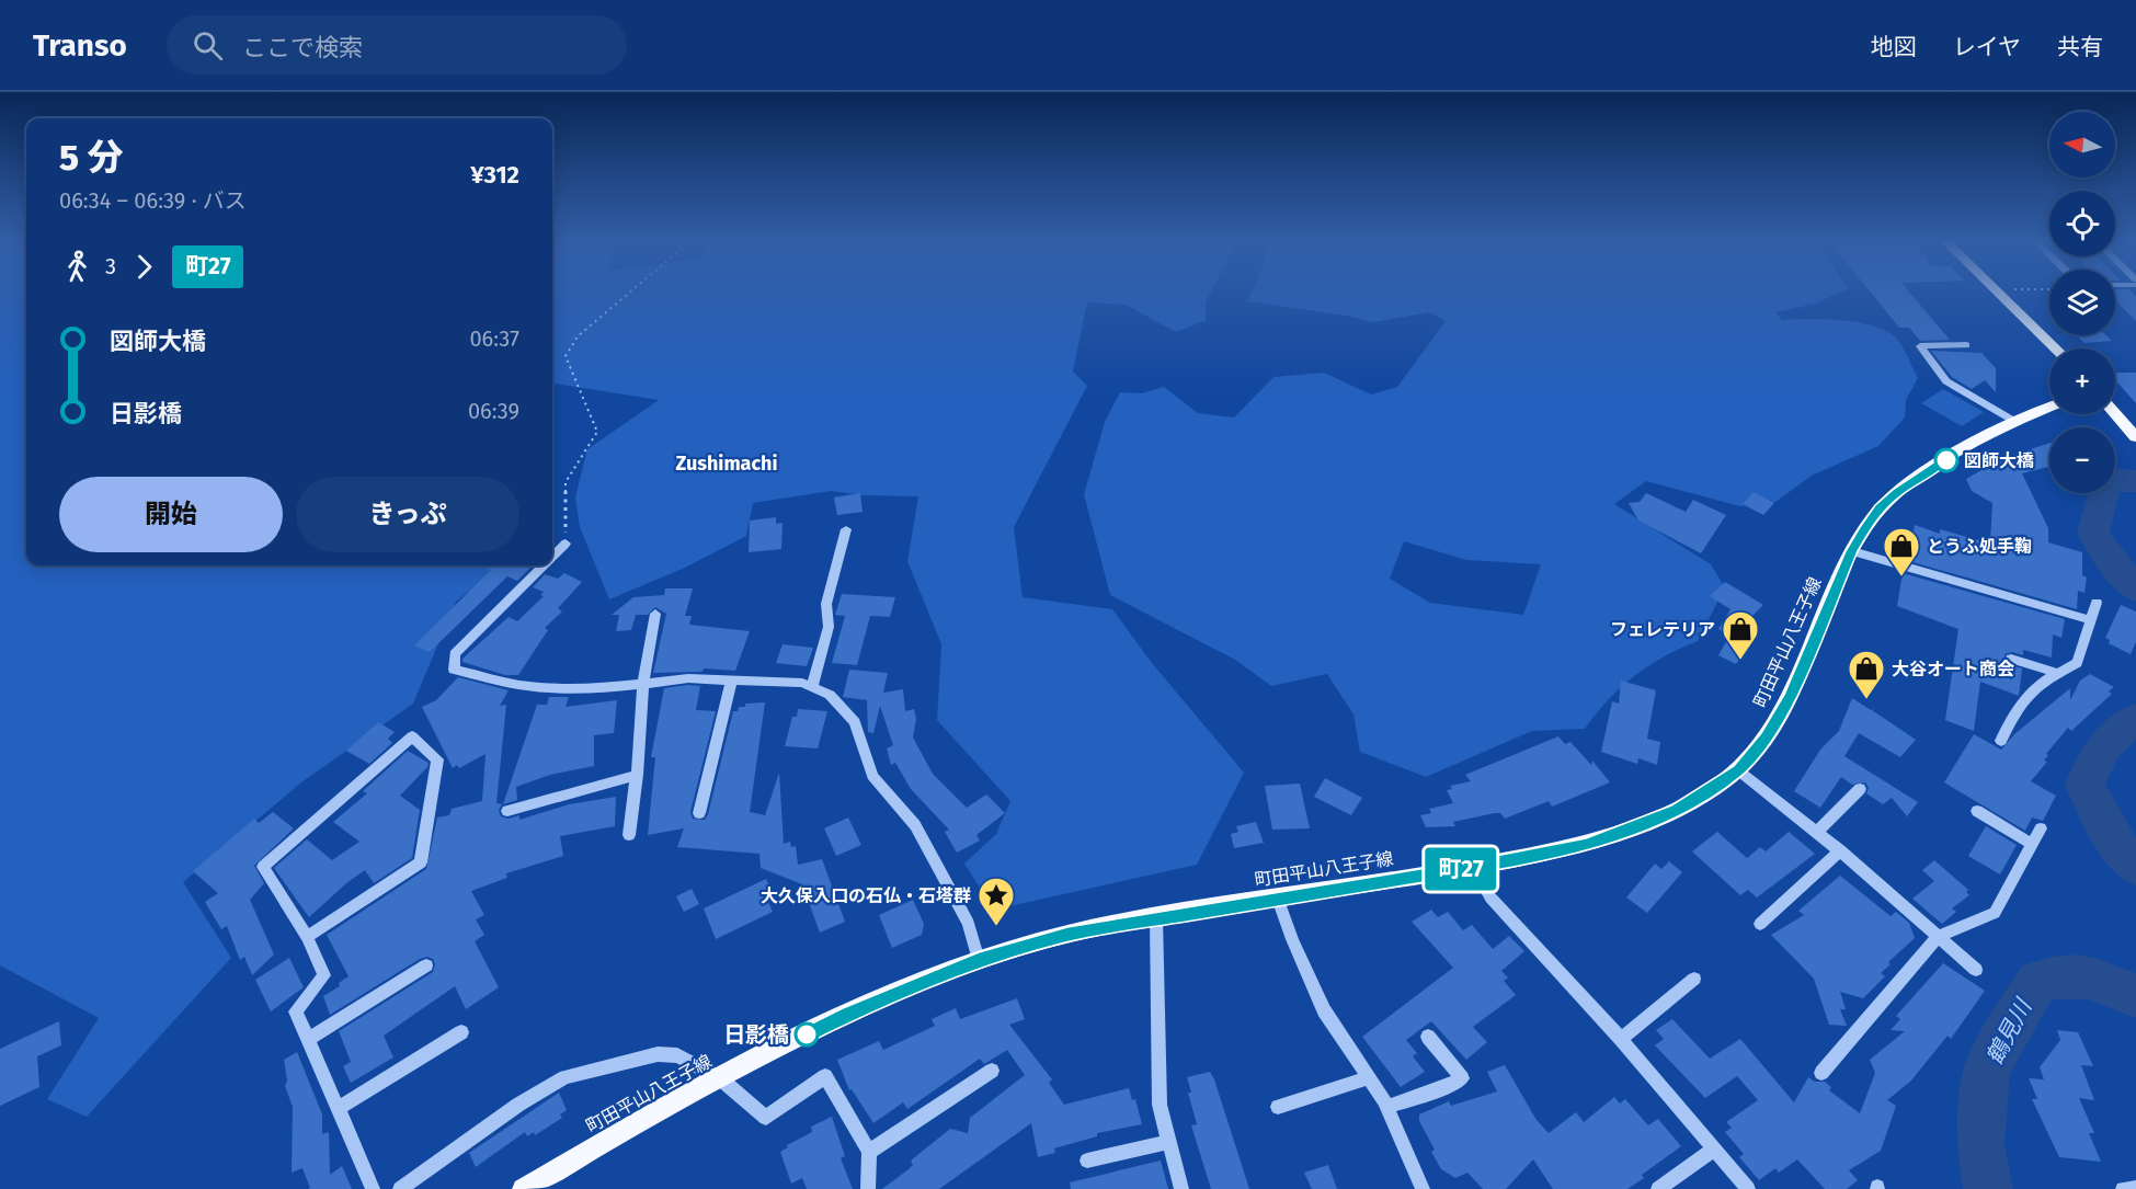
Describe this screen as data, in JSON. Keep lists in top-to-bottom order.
{
  "streets": {
    "main road": ["町田平山八王子線"]
  },
  "districts": ["Zushimachi"],
  "water": ["鶴見川"],
  "places": {
    "other": ["図師大橋", "日影橋"],
    "shop": ["とうふ処手鞠", "フェレテリア", "大谷オート商会"],
    "place": ["大久保入口の石仏・石塔群"]
  },
  "lines": ["bus line 町27"],
  "north": "left",
  "page": {
    "header": "Transo",
    "search": "ここで検索",
    "nav": ["地図", "レイヤ", "共有"],
    "on_map": "町27",
    "map_buttons": ["+", "−"],
    "heading": ["5 分", "06:34 – 06:39 · バス", "¥312"],
    "legs": ["3", "町27"],
    "list": [
      {
        "name": "図師大橋",
        "value": "06:37"
      },
      {
        "name": "日影橋",
        "value": "06:39"
      }
    ],
    "buttons": ["開始", "きっぷ"]
  }
}
